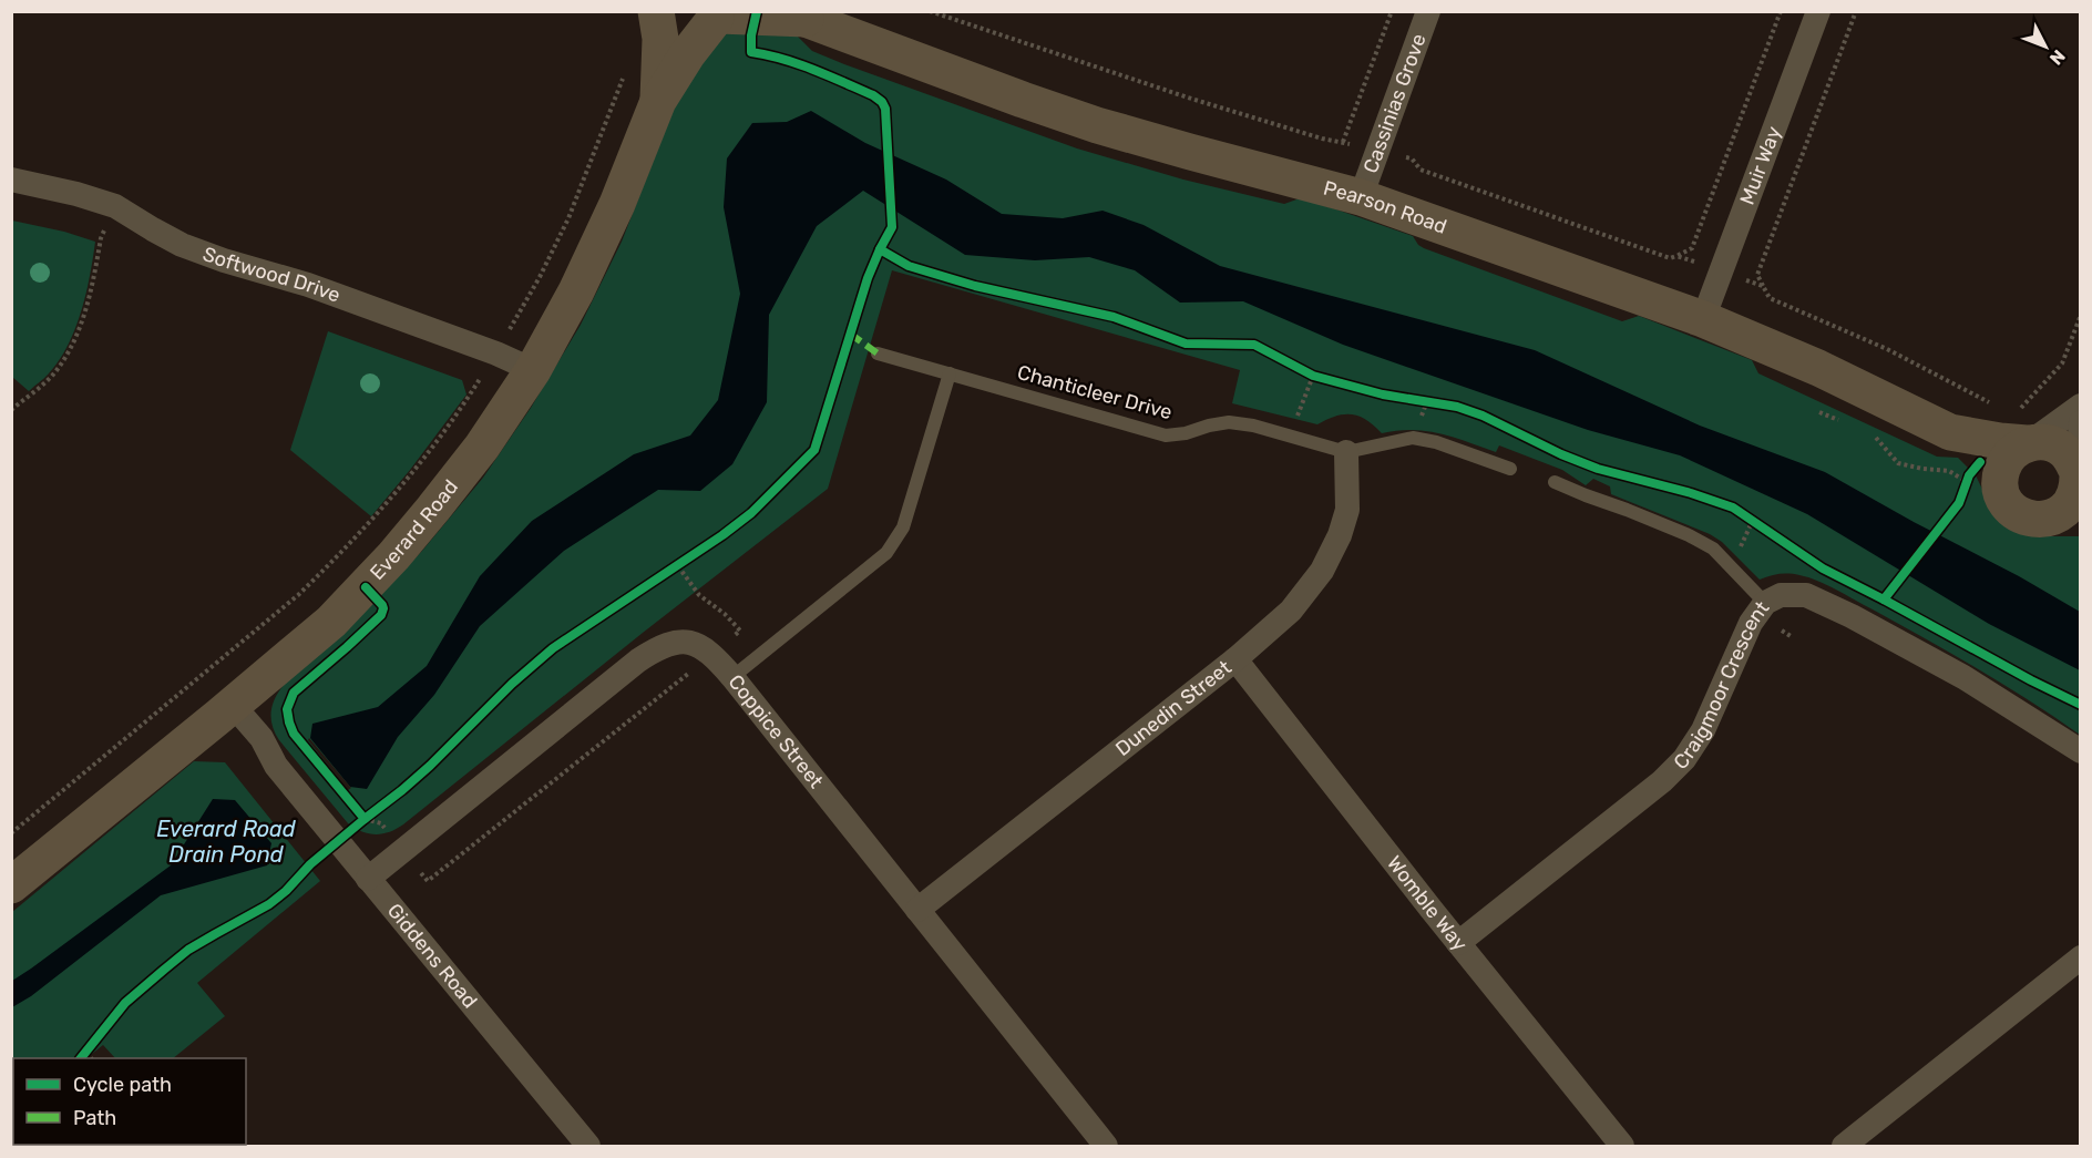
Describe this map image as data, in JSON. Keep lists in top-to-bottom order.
{
  "streets": {
    "street": [
      "Cassinias Grove",
      "Muir Way",
      "Pearson Road",
      "Softwood Drive",
      "Everard Road",
      "Craigmoor Crescent",
      "Dunedin Street",
      "Coppice Street",
      "Womble Way",
      "Giddens Road"
    ],
    "lane": ["Chanticleer Drive"]
  },
  "crossings": [
    ["Cassinias Grove", "Pearson Road"],
    ["Muir Way", "Pearson Road"],
    ["Pearson Road", "Everard Road"],
    ["Softwood Drive", "Everard Road"],
    ["Chanticleer Drive", "Dunedin Street"],
    ["Everard Road", "Giddens Road"],
    ["Craigmoor Crescent", "Womble Way"],
    ["Dunedin Street", "Coppice Street"],
    ["Dunedin Street", "Womble Way"],
    ["Coppice Street", "Giddens Road"]
  ],
  "water": ["Everard Road Drain Pond"],
  "legend": ["Cycle path", "Path"],
  "north": "bottom right"
}
